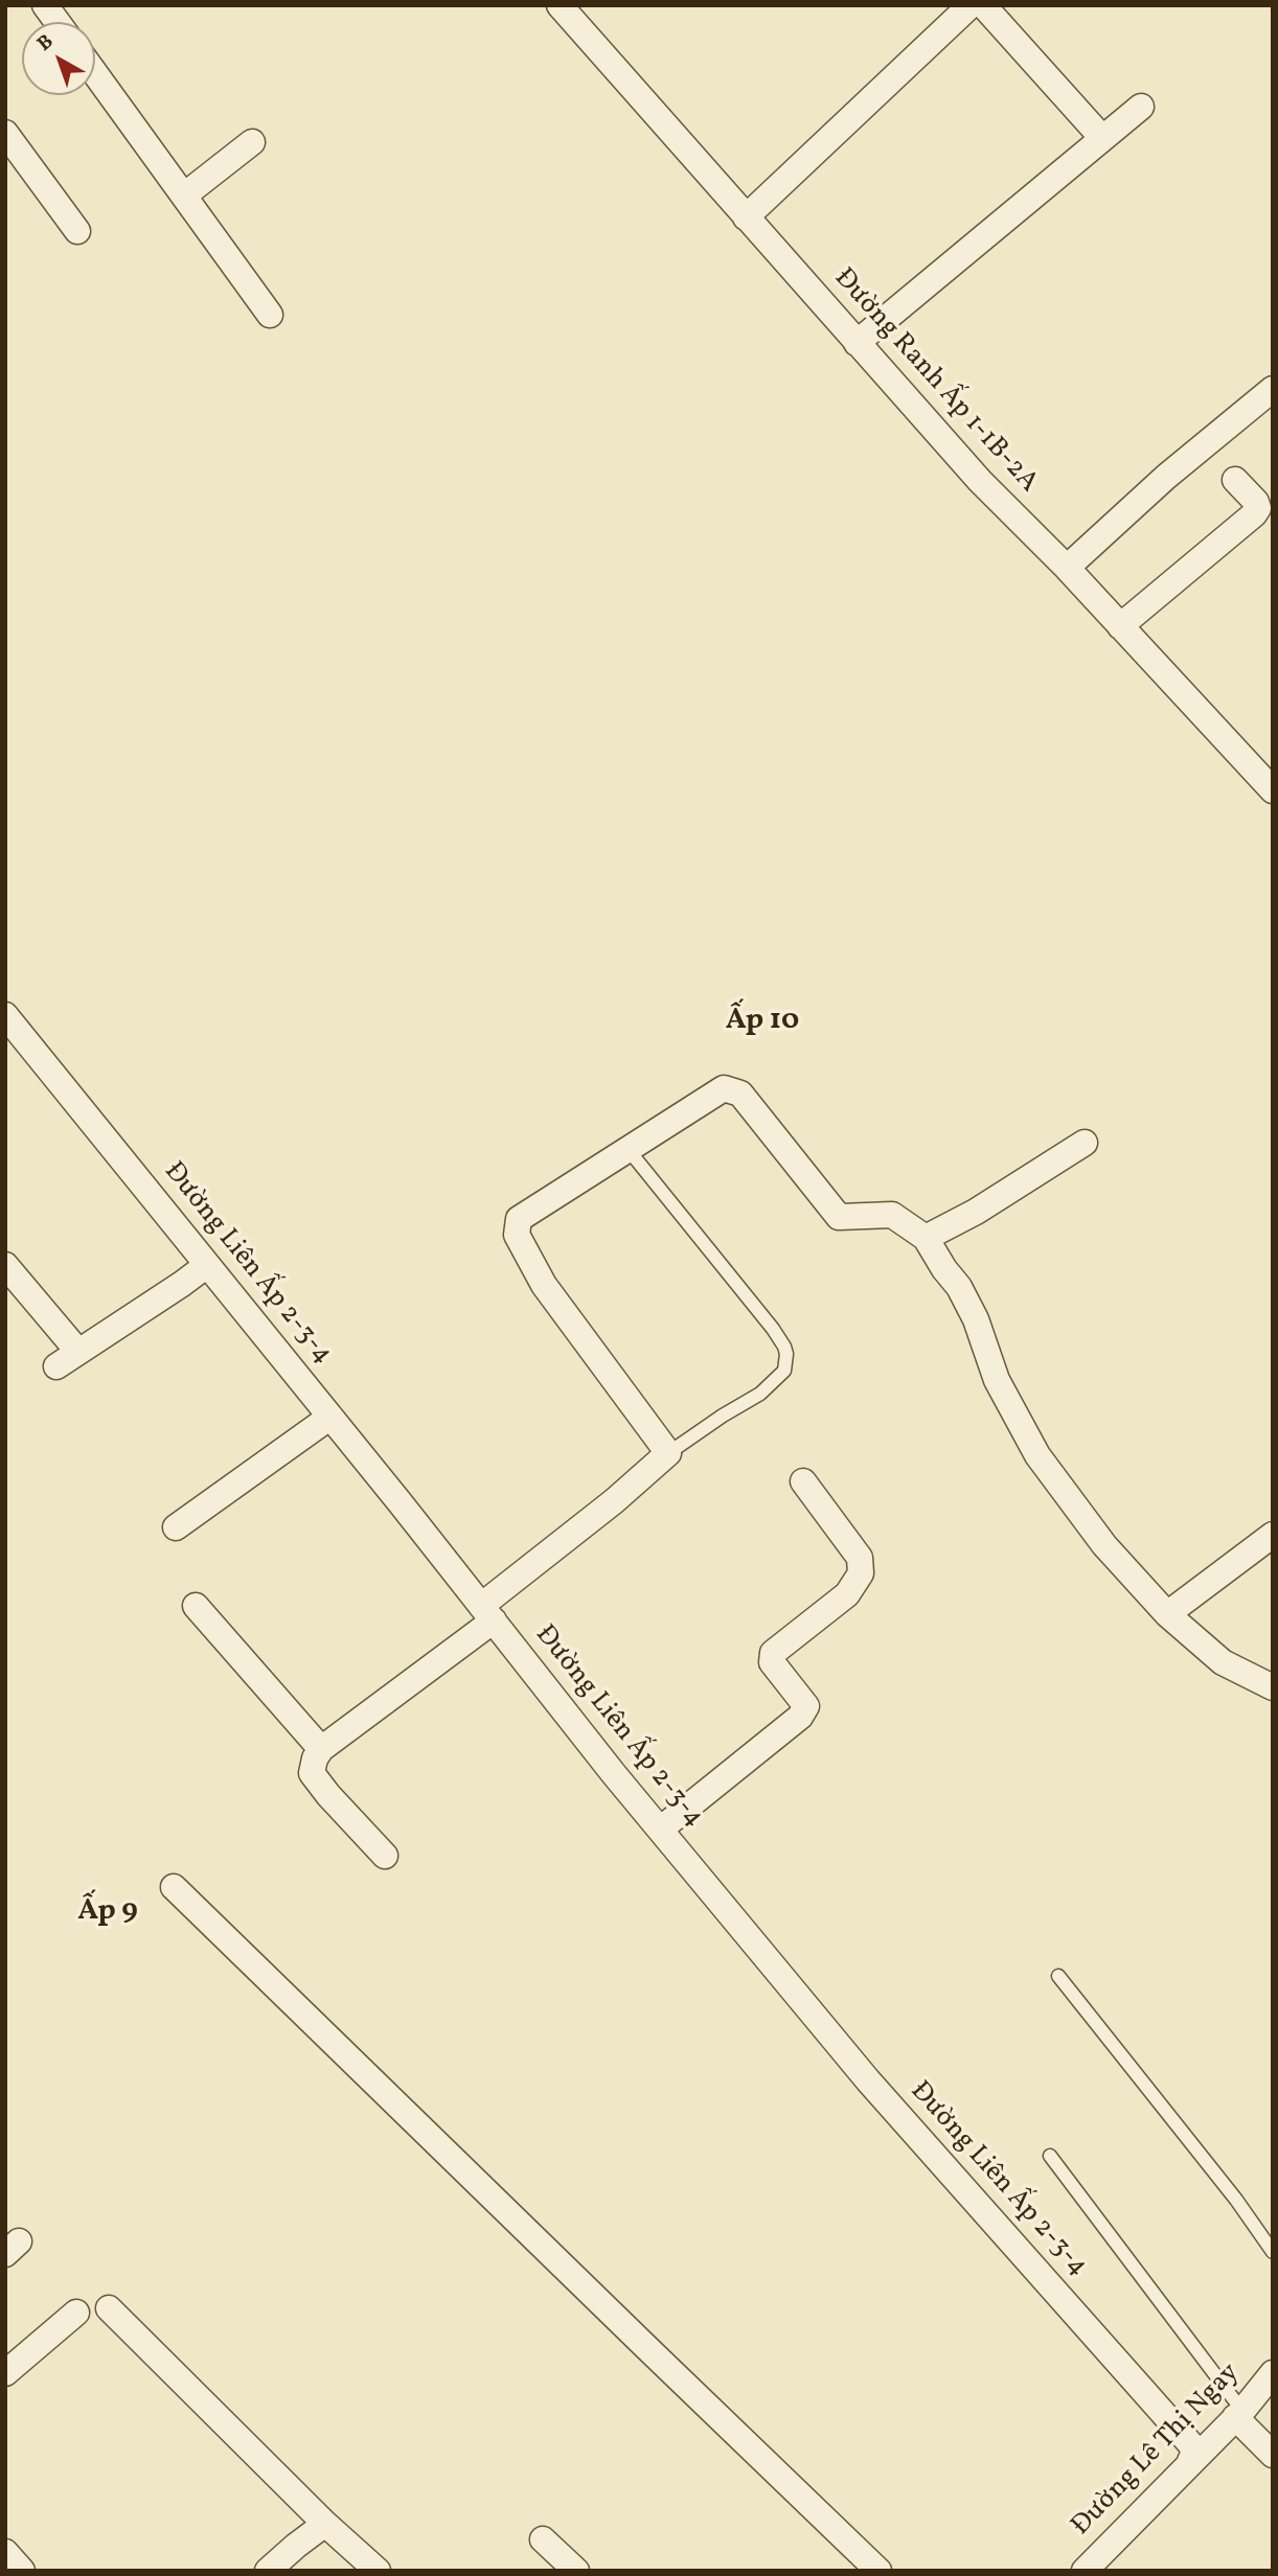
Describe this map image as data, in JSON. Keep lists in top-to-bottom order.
{
  "streets": {
    "street": ["Đường Ranh Ấp 1-1B-2A", "Đường Liên Ấp 2-3-4", "Đường Lê Thị Ngay"]
  },
  "crossings": [
    ["Đường Liên Ấp 2-3-4", "Đường Lê Thị Ngay"]
  ],
  "districts": ["Ấp 10", "Ấp 9"],
  "north": "top left"
}
